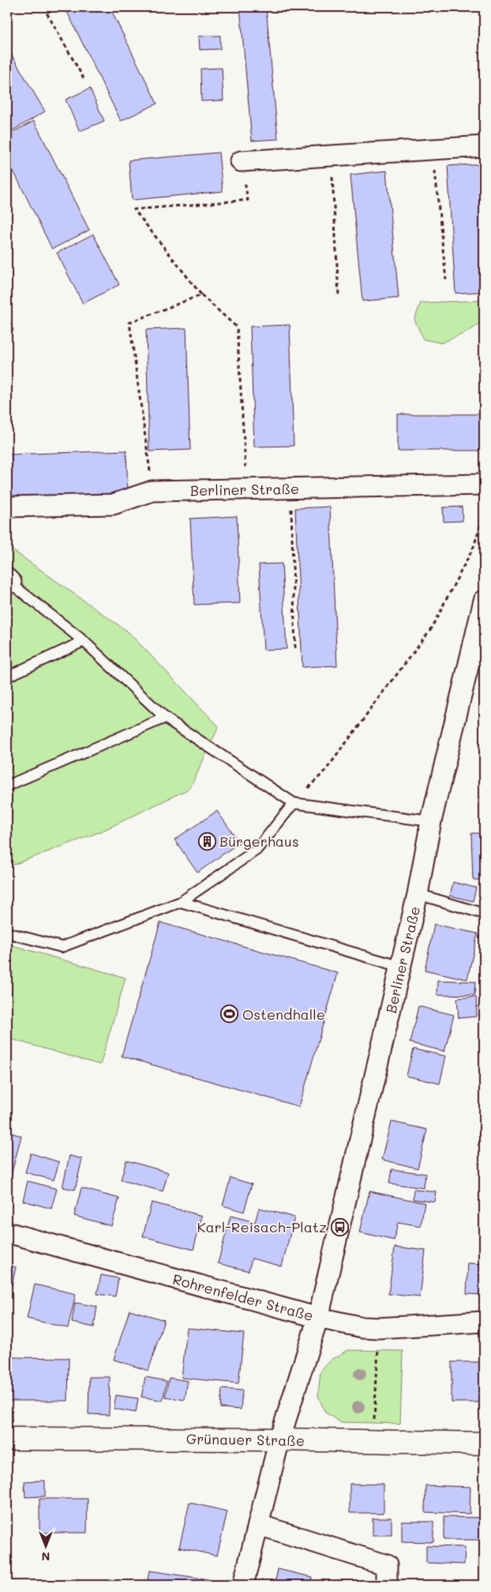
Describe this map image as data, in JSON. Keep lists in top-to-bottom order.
{
  "streets": {
    "street": ["Berliner Straße", "Rohrenfelder Straße", "Grünauer Straße"]
  },
  "crossings": [
    ["Berliner Straße", "Rohrenfelder Straße"]
  ],
  "places": {
    "building": ["Bürgerhaus"],
    "sports": ["Ostendhalle"],
    "bus stop": ["Karl-Reisach-Platz"]
  },
  "north": "bottom"
}
